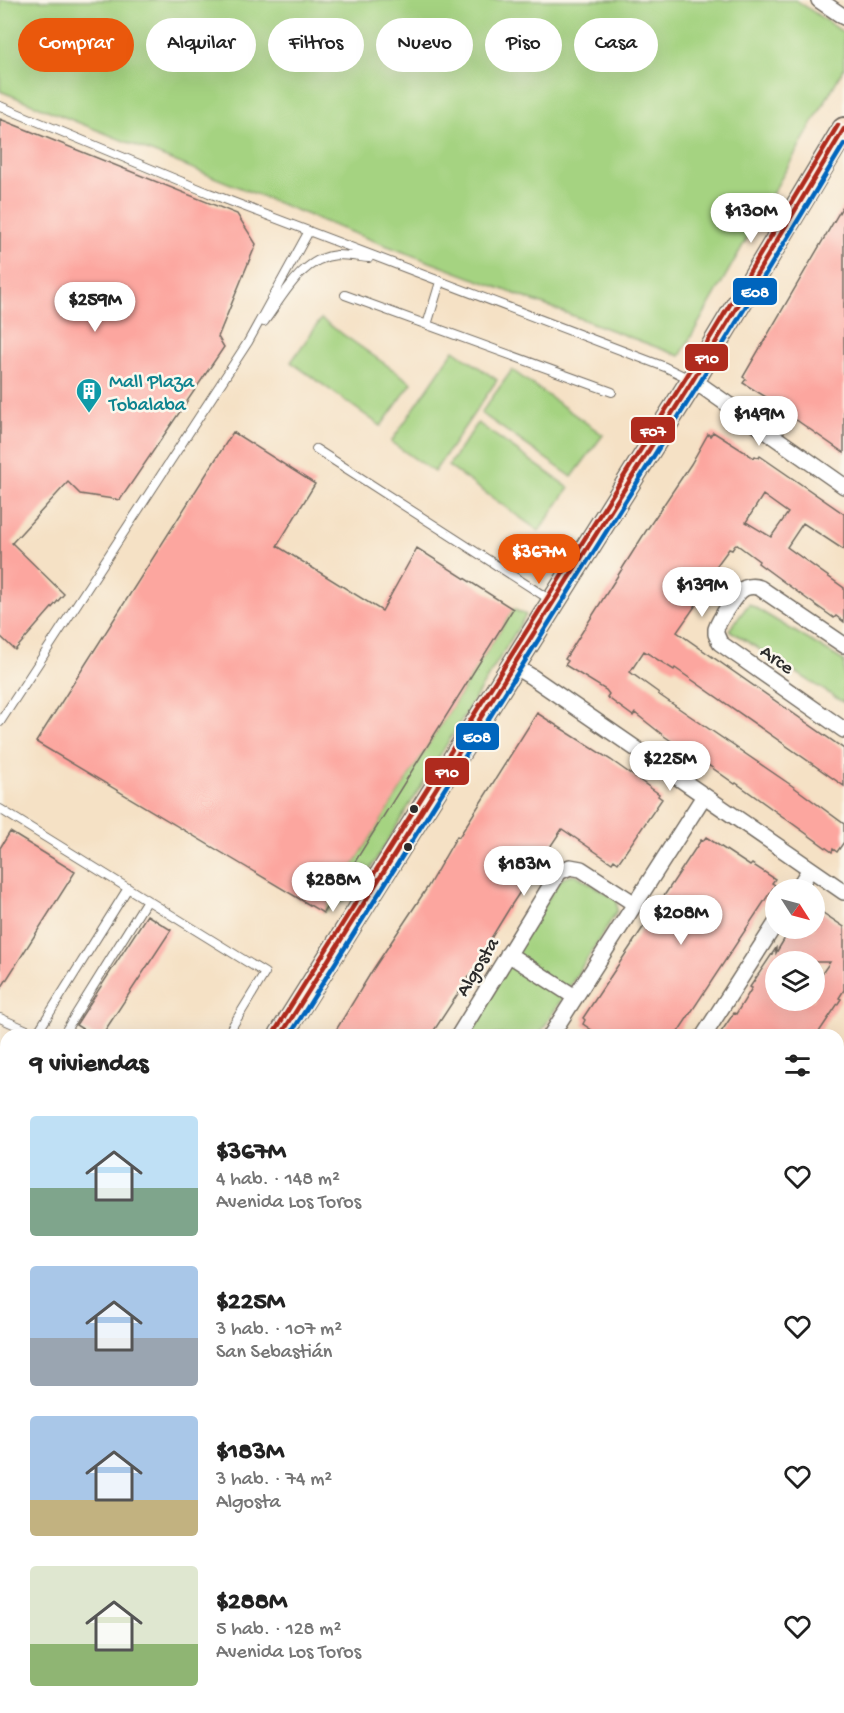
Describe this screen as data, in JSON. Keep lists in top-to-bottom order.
{
  "streets": {
    "street": ["Arce", "Algosta"]
  },
  "places": {
    "building": ["Mall Plaza Tobalaba"]
  },
  "lines": ["transit line F07", "transit line F10", "transit line E08"],
  "north": "bottom right",
  "page": {
    "chip": [
      "Comprar",
      "Alquilar",
      "Filtros",
      "Nuevo",
      "Piso",
      "Casa"
    ],
    "price": [
      "$130M",
      "$259M",
      "$149M",
      "$367M",
      "$139M",
      "$225M",
      "$183M",
      "$288M",
      "$208M"
    ],
    "heading": "9 viviendas",
    "list": [
      {
        "name": "$367M",
        "note": "4 hab. · 148 m² · Avenida Los Toros"
      },
      {
        "name": "$225M",
        "note": "3 hab. · 107 m² · San Sebastián"
      },
      {
        "name": "$183M",
        "note": "3 hab. · 74 m² · Algosta"
      },
      {
        "name": "$288M",
        "note": "5 hab. · 128 m² · Avenida Los Toros"
      }
    ]
  }
}
